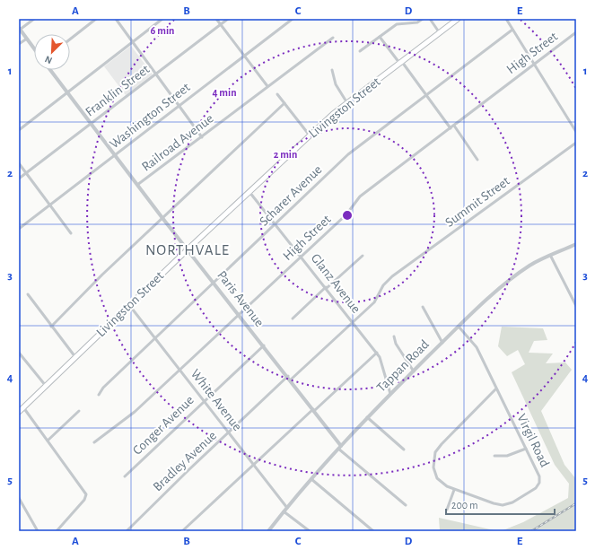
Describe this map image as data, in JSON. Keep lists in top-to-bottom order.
{
  "streets": {
    "main road": ["Livingston Street"],
    "street": [
      "High Street",
      "Franklin Street",
      "Washington Street",
      "Railroad Avenue",
      "Scharer Avenue",
      "Summit Street",
      "Glanz Avenue",
      "Paris Avenue",
      "Tappan Road",
      "White Avenue",
      "Conger Avenue",
      "Virgil Road",
      "Bradley Avenue"
    ]
  },
  "crossings": [
    ["High Street", "Glanz Avenue"],
    ["High Street", "Paris Avenue"],
    ["High Street", "White Avenue"],
    ["Franklin Street", "Paris Avenue"],
    ["Livingston Street", "Glanz Avenue"],
    ["Livingston Street", "Paris Avenue"],
    ["Livingston Street", "White Avenue"],
    ["Washington Street", "Paris Avenue"],
    ["Railroad Avenue", "Paris Avenue"],
    ["Scharer Avenue", "Glanz Avenue"],
    ["Scharer Avenue", "Paris Avenue"],
    ["Scharer Avenue", "White Avenue"],
    ["Summit Street", "Bradley Avenue"],
    ["Glanz Avenue", "Tappan Road"],
    ["Glanz Avenue", "Bradley Avenue"],
    ["Paris Avenue", "Tappan Road"],
    ["Paris Avenue", "Conger Avenue"],
    ["Paris Avenue", "Bradley Avenue"],
    ["Tappan Road", "White Avenue"],
    ["Tappan Road", "Virgil Road"],
    ["White Avenue", "Conger Avenue"],
    ["White Avenue", "Bradley Avenue"]
  ],
  "districts": ["NORTHVALE"],
  "scale_bar": "200 m",
  "north": "bottom left",
  "grid": {
    "columns": [
      "A",
      "B",
      "C",
      "D",
      "E"
    ],
    "rows": [
      "1",
      "2",
      "3",
      "4",
      "5"
    ]
  },
  "rings": ["6 min", "4 min", "2 min"]
}
